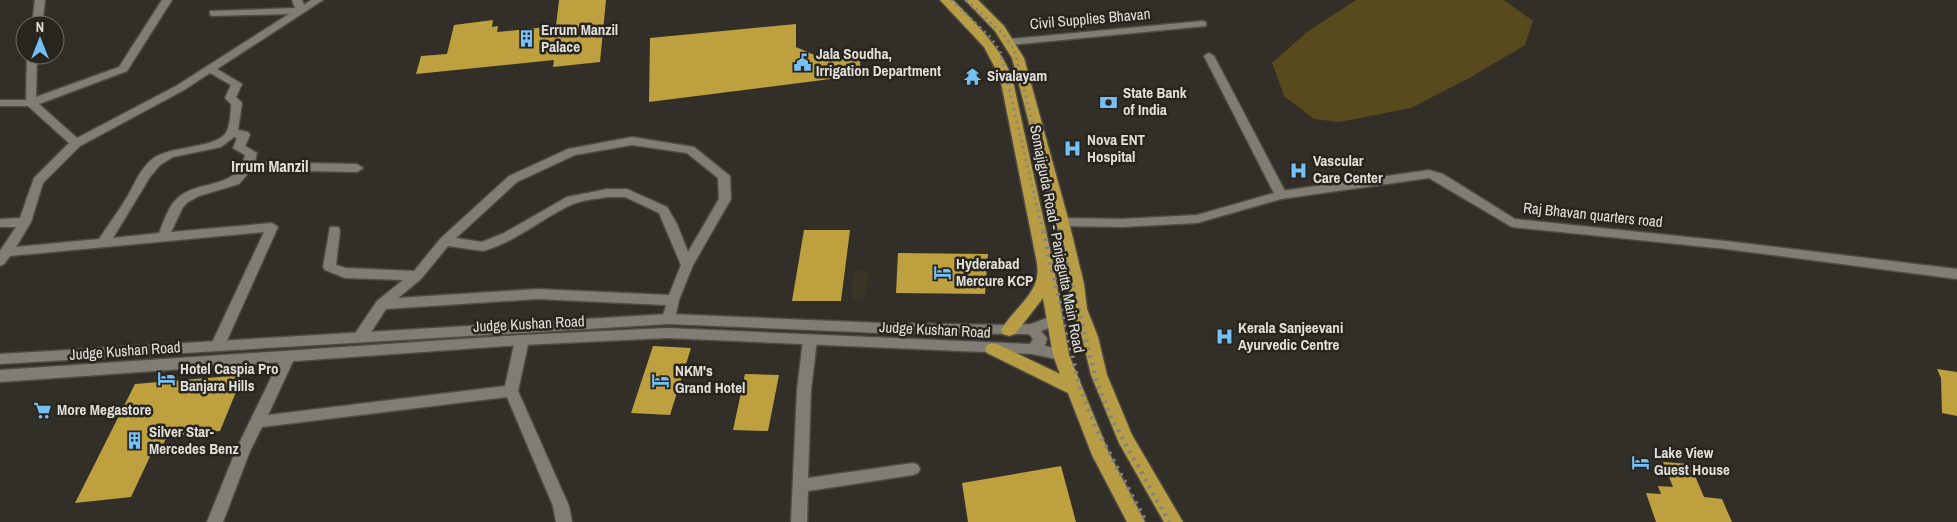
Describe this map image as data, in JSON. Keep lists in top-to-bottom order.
{
  "streets": {
    "highway": ["Somajiguda Road - Panjagutta Main Road"],
    "street": ["Civil Supplies Bhavan", "Raj Bhavan quarters road", "Judge Kushan Road"]
  },
  "crossings": [
    ["Civil Supplies Bhavan", "Somajiguda Road - Panjagutta Main Road"],
    ["Raj Bhavan quarters road", "Somajiguda Road - Panjagutta Main Road"],
    ["Somajiguda Road - Panjagutta Main Road", "Judge Kushan Road"]
  ],
  "districts": ["Irrum Manzil"],
  "places": {
    "building": ["Errum Manzil Palace", "Silver Star- Mercedes Benz"],
    "public building": ["Jala Soudha, Irrigation Department"],
    "temple": ["Sivalayam"],
    "bank": ["State Bank of India"],
    "hospital": ["Nova ENT Hospital", "Vascular Care Center", "Kerala Sanjeevani Ayurvedic Centre"],
    "hotel": [
      "Hyderabad Mercure KCP",
      "Hotel Caspia Pro Banjara Hills",
      "NKM's Grand Hotel",
      "Lake View Guest House"
    ],
    "supermarket": ["More Megastore"]
  },
  "north": "top"
}
